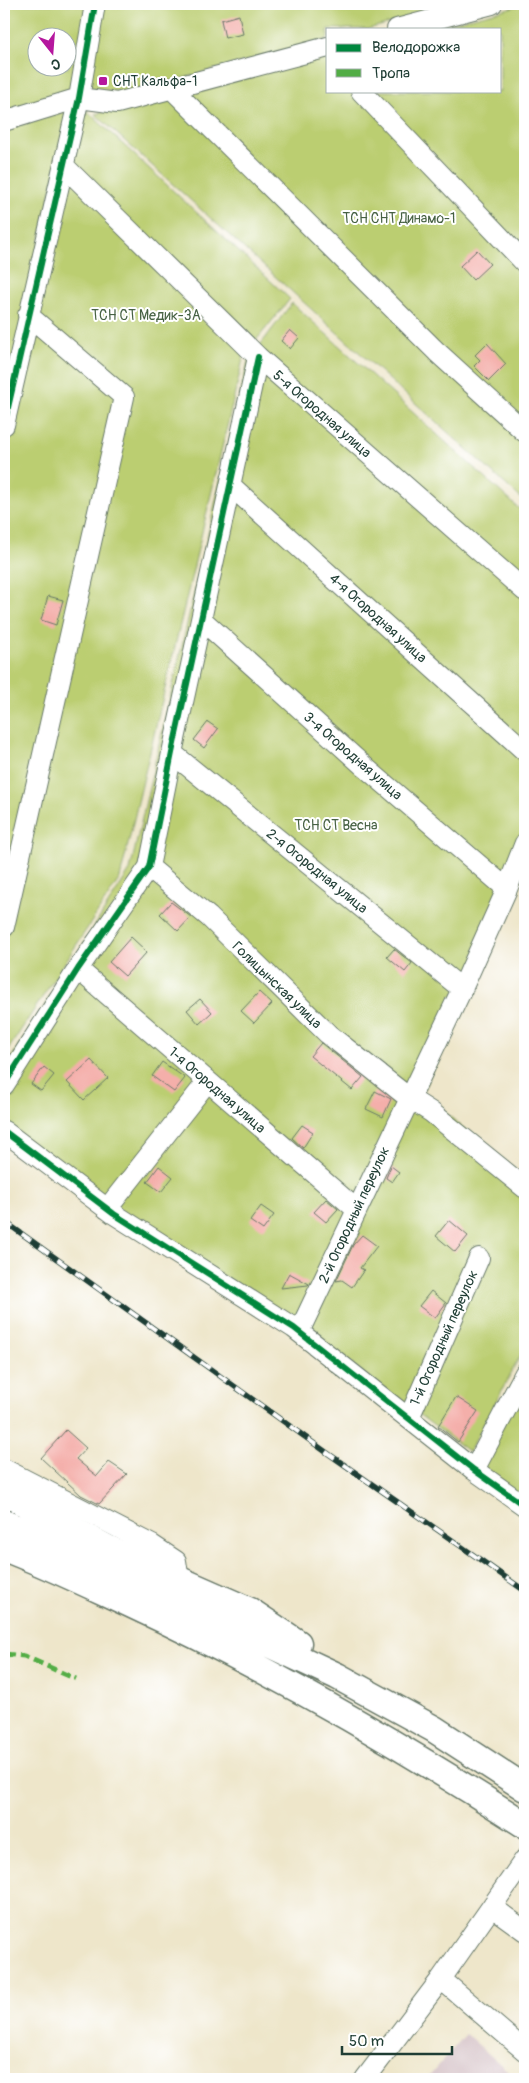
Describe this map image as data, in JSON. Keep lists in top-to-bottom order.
{
  "streets": {
    "street": [
      "5-я Огородная улица",
      "4-я Огородная улица",
      "3-я Огородная улица",
      "2-я Огородная улица",
      "Голицынская улица",
      "1-я Огородная улица",
      "2-й Огородный переулок",
      "1-й Огородный переулок"
    ]
  },
  "crossings": [
    ["3-я Огородная улица", "2-й Огородный переулок"],
    ["2-я Огородная улица", "2-й Огородный переулок"],
    ["Голицынская улица", "2-й Огородный переулок"],
    ["1-я Огородная улица", "2-й Огородный переулок"]
  ],
  "parks": ["ТСН СНТ Динамо-1", "ТСН СТ Медик-3А", "ТСН СТ Весна"],
  "places": {
    "transit": ["СНТ Кальфа-1"]
  },
  "legend": ["Велодорожка", "Тропа"],
  "scale_bar": "50 m",
  "north": "bottom"
}
